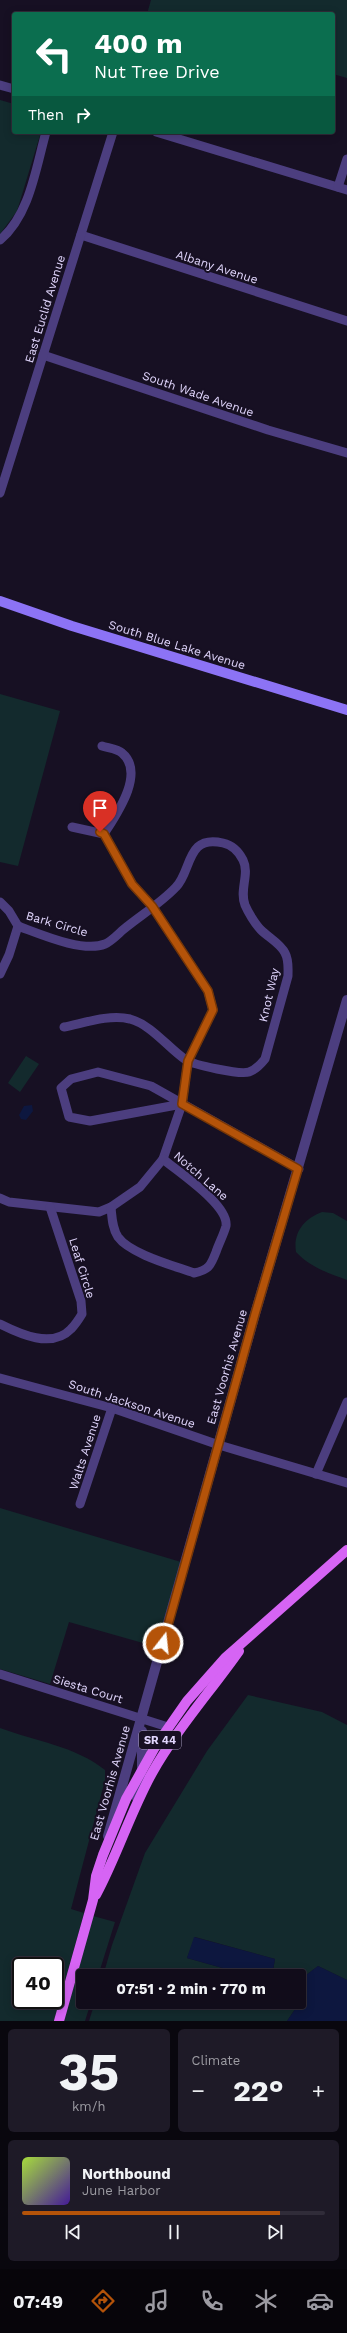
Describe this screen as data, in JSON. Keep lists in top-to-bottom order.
{
  "streets": {
    "main road": ["South Blue Lake Avenue", "SR 44"],
    "street": [
      "Albany Avenue",
      "East Euclid Avenue",
      "South Wade Avenue",
      "Bark Circle",
      "Knot Way",
      "Notch Lane",
      "Leaf Circle",
      "East Voorhis Avenue",
      "South Jackson Avenue",
      "Walts Avenue",
      "Siesta Court"
    ]
  },
  "crossings": [
    ["Albany Avenue", "East Euclid Avenue"],
    ["East Euclid Avenue", "South Wade Avenue"],
    ["Bark Circle", "Knot Way"],
    ["East Voorhis Avenue", "South Jackson Avenue"],
    ["East Voorhis Avenue", "Siesta Court"],
    ["East Voorhis Avenue", "SR 44"],
    ["South Jackson Avenue", "Walts Avenue"],
    ["Siesta Court", "SR 44"]
  ],
  "page": {
    "turn": ["400 m", "Nut Tree Drive"],
    "then": "Then",
    "limit": "40",
    "trip": "07:51 · 2 min · 770 m",
    "tile": [
      ["35", "km/h"],
      "Climate"
    ],
    "heat": ["−", "22°", "+"],
    "song": ["Northbound", "June Harbor"],
    "tabs": "07:49"
  }
}
